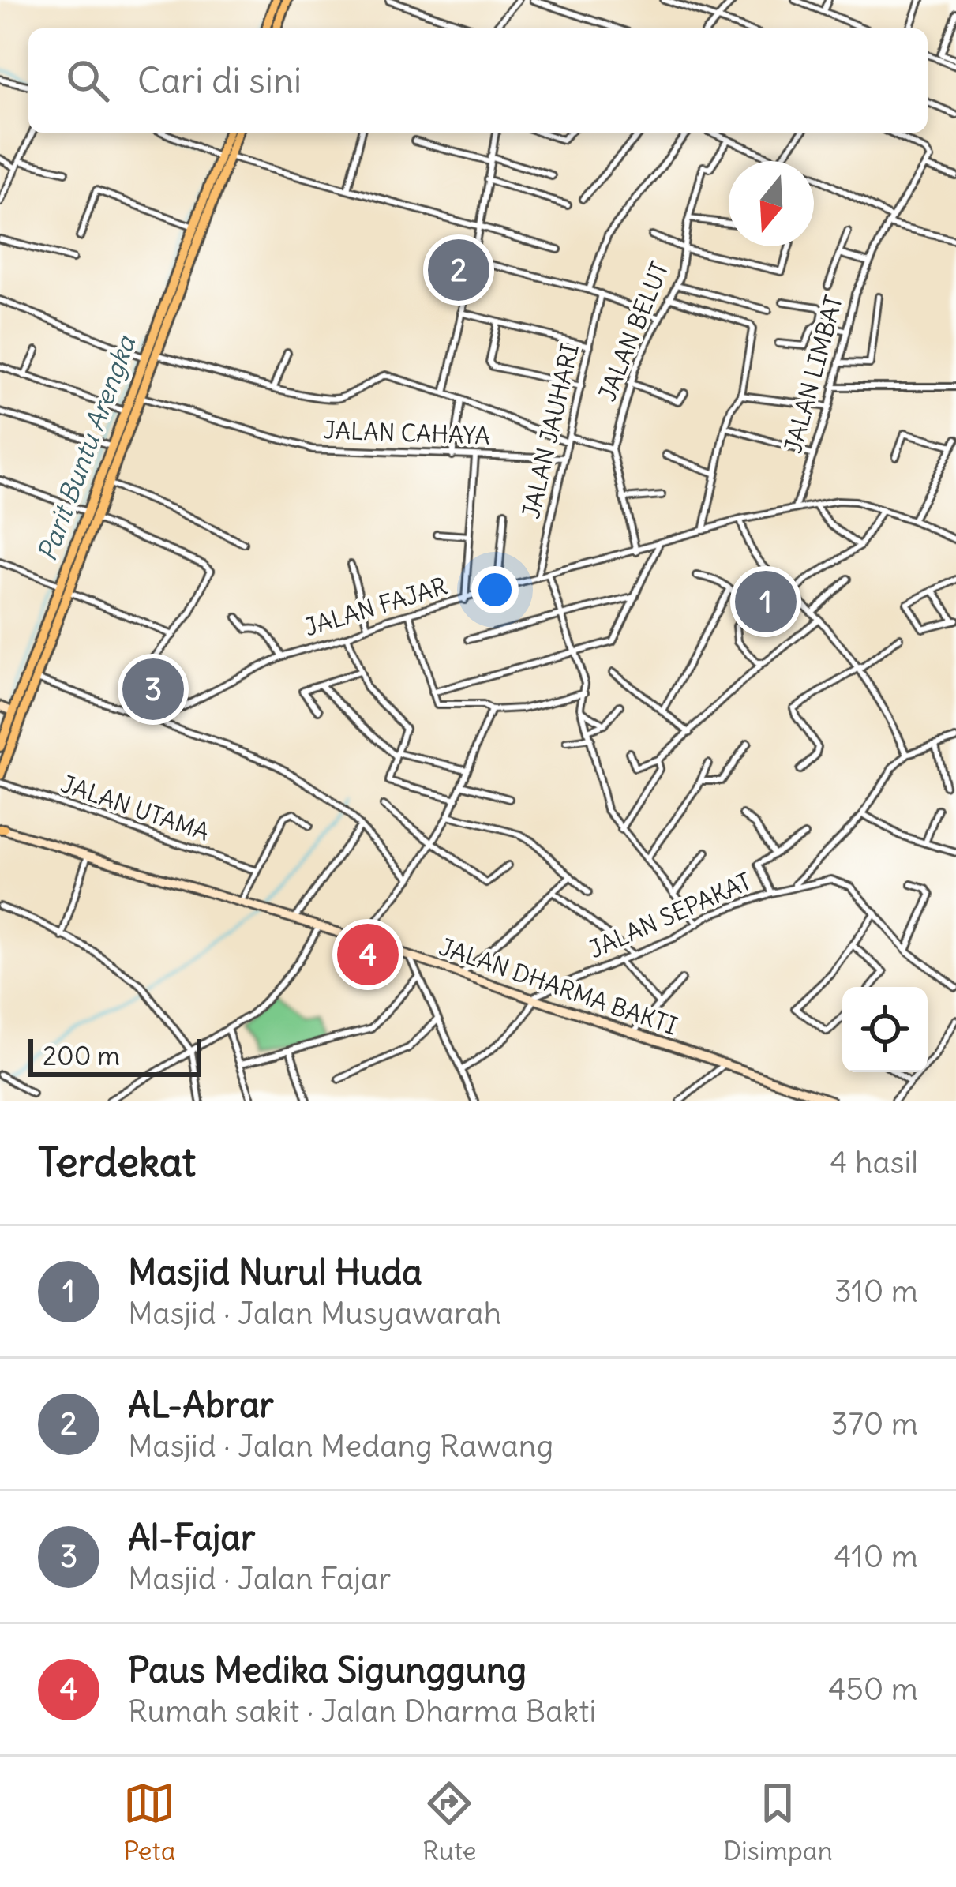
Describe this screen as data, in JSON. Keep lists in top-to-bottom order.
{
  "streets": {
    "main road": ["JALAN DHARMA BAKTI"],
    "street": [
      "JALAN BELUT",
      "JALAN LIMBAT",
      "JALAN JAUHARI",
      "JALAN CAHAYA",
      "JALAN FAJAR",
      "JALAN UTAMA",
      "JALAN SEPAKAT"
    ]
  },
  "crossings": [
    ["JALAN BELUT", "JALAN FAJAR"],
    ["JALAN LIMBAT", "JALAN FAJAR"],
    ["JALAN JAUHARI", "JALAN CAHAYA"],
    ["JALAN JAUHARI", "JALAN FAJAR"],
    ["JALAN SEPAKAT", "JALAN DHARMA BAKTI"]
  ],
  "water": ["Parit Buntu Arengka"],
  "scale_bar": "200 m",
  "north": "bottom",
  "page": {
    "search": "Cari di sini",
    "pins": [
      "2",
      "1",
      "3",
      "4"
    ],
    "scale": "200 m",
    "heading": ["Terdekat", "4 hasil"],
    "list": [
      {
        "mark": "1",
        "name": "Masjid Nurul Huda",
        "note": "Masjid · Jalan Musyawarah",
        "value": "310 m"
      },
      {
        "mark": "2",
        "name": "AL-Abrar",
        "note": "Masjid · Jalan Medang Rawang",
        "value": "370 m"
      },
      {
        "mark": "3",
        "name": "Al-Fajar",
        "note": "Masjid · Jalan Fajar",
        "value": "410 m"
      },
      {
        "mark": "4",
        "name": "Paus Medika Sigunggung",
        "note": "Rumah sakit · Jalan Dharma Bakti",
        "value": "450 m"
      }
    ],
    "nav": ["Peta", "Rute", "Disimpan"]
  }
}
